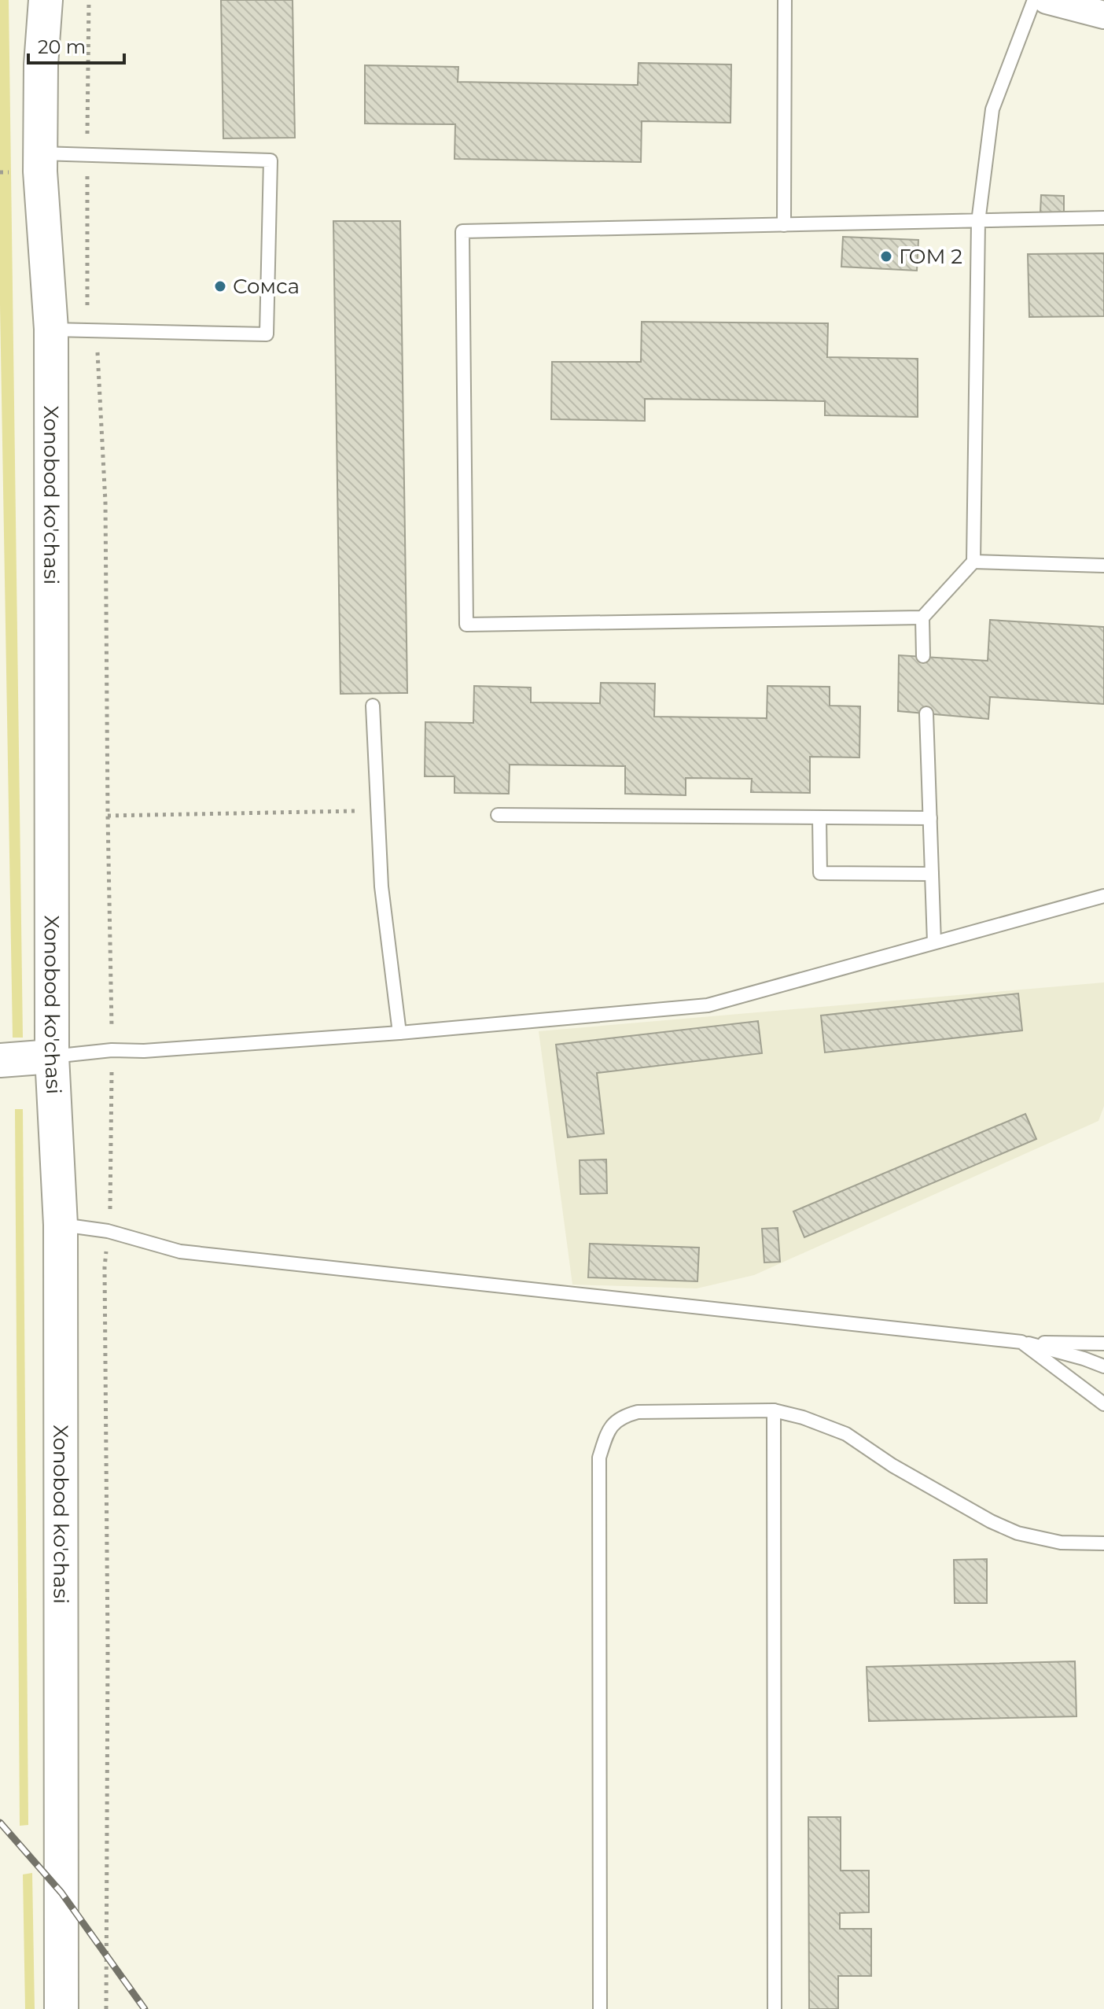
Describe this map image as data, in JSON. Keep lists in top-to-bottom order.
{
  "streets": {
    "street": ["Xonobod ko'chasi"]
  },
  "places": ["ГОМ 2", "Сомса"],
  "scale_bar": "20 m"
}
